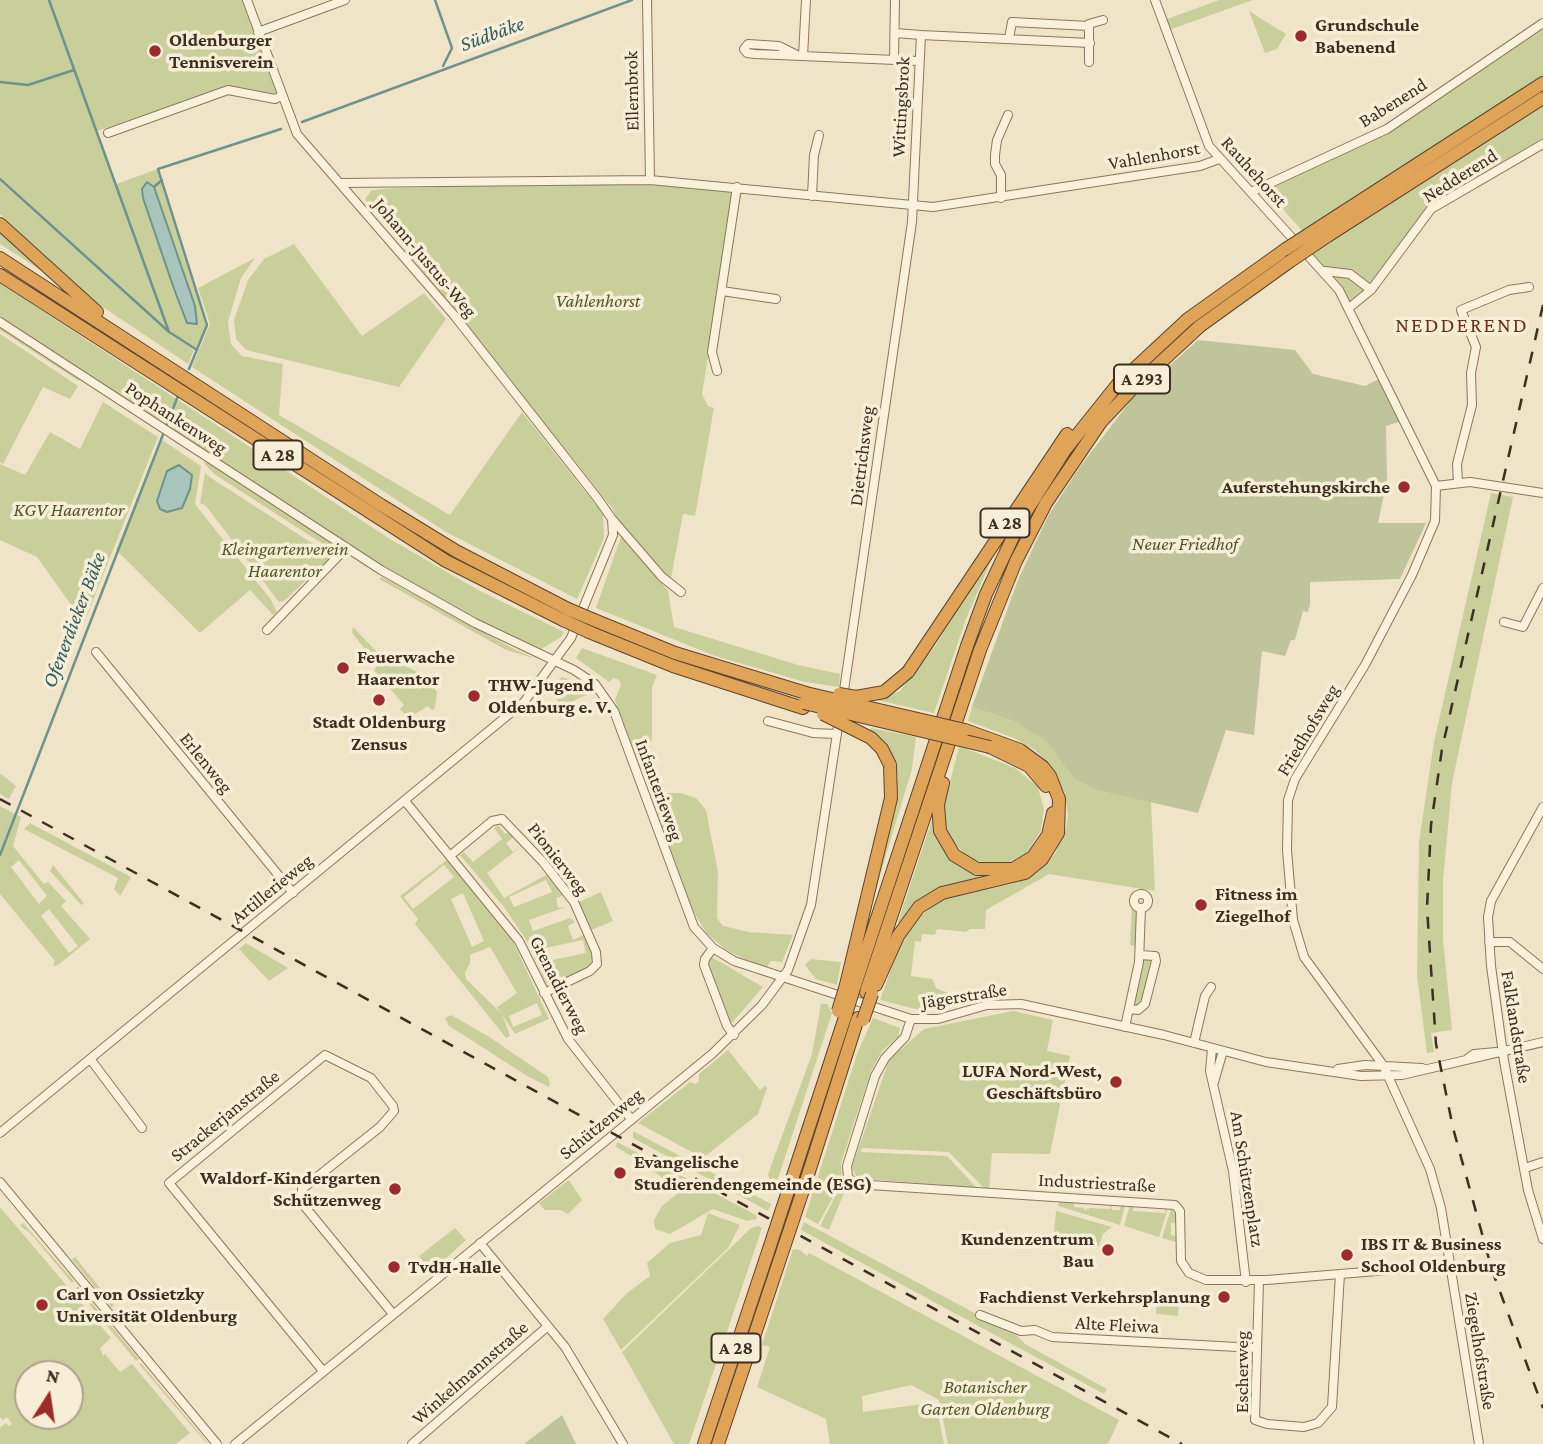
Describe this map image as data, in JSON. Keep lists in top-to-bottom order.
{
  "streets": {
    "highway": ["A 293", "A 28"],
    "street": [
      "Ellernbrok",
      "Babenend",
      "Wittingsbrok",
      "Vahlenhorst",
      "Rauhehorst",
      "Nedderend",
      "Johann-Justus-Weg",
      "Pophankenweg",
      "Dietrichsweg",
      "Friedhofsweg",
      "Erlenweg",
      "Infanterieweg",
      "Pionierweg",
      "Artillerieweg",
      "Grenadierweg",
      "Jägerstraße",
      "Falklandstraße",
      "Strackerjanstraße",
      "Schützenweg",
      "Am Schützenplatz",
      "Industriestraße",
      "Alte Fleiwa",
      "Ziegelhofstraße",
      "Escherweg",
      "Winkelmannstraße"
    ]
  },
  "crossings": [
    ["Ellernbrok", "Vahlenhorst"],
    ["Babenend", "Rauhehorst"],
    ["Wittingsbrok", "Vahlenhorst"],
    ["Wittingsbrok", "Dietrichsweg"],
    ["Vahlenhorst", "Rauhehorst"],
    ["Vahlenhorst", "Johann-Justus-Weg"],
    ["Vahlenhorst", "Dietrichsweg"],
    ["Rauhehorst", "Nedderend"],
    ["Rauhehorst", "Friedhofsweg"],
    ["A 293", "A 28"],
    ["A 293", "Jägerstraße"],
    ["Pophankenweg", "Infanterieweg"],
    ["Pophankenweg", "Artillerieweg"],
    ["A 28", "Jägerstraße"],
    ["Dietrichsweg", "Schützenweg"],
    ["Friedhofsweg", "Jägerstraße"],
    ["Friedhofsweg", "Ziegelhofstraße"],
    ["Erlenweg", "Artillerieweg"],
    ["Infanterieweg", "Artillerieweg"],
    ["Infanterieweg", "Jägerstraße"],
    ["Infanterieweg", "Schützenweg"],
    ["Pionierweg", "Grenadierweg"],
    ["Artillerieweg", "Grenadierweg"],
    ["Grenadierweg", "Schützenweg"],
    ["Jägerstraße", "Schützenweg"],
    ["Jägerstraße", "Am Schützenplatz"],
    ["Jägerstraße", "Industriestraße"],
    ["Jägerstraße", "Ziegelhofstraße"],
    ["Strackerjanstraße", "Schützenweg"],
    ["Am Schützenplatz", "Industriestraße"],
    ["Industriestraße", "Ziegelhofstraße"],
    ["Industriestraße", "Escherweg"],
    ["Alte Fleiwa", "Escherweg"]
  ],
  "districts": ["NEDDEREND"],
  "water": ["Südbäke", "Ofenerdieker Bäke"],
  "parks": [
    "Vahlenhorst",
    "KGV Haarentor",
    "Neuer Friedhof",
    "Kleingartenverein Haarentor",
    "Botanischer Garten Oldenburg"
  ],
  "places": [
    "Grundschule Babenend",
    "Oldenburger Tennisverein",
    "Auferstehungskirche",
    "Feuerwache Haarentor",
    "THW-Jugend Oldenburg e. V.",
    "Stadt Oldenburg Zensus",
    "Fitness im Ziegelhof",
    "LUFA Nord-West, Geschäftsbüro",
    "Evangelische Studierendengemeinde (ESG)",
    "Waldorf-Kindergarten Schützenweg",
    "Kundenzentrum Bau",
    "IBS IT & Business School Oldenburg",
    "TvdH-Halle",
    "Fachdienst Verkehrsplanung",
    "Carl von Ossietzky Universität Oldenburg"
  ],
  "north": "top"
}
